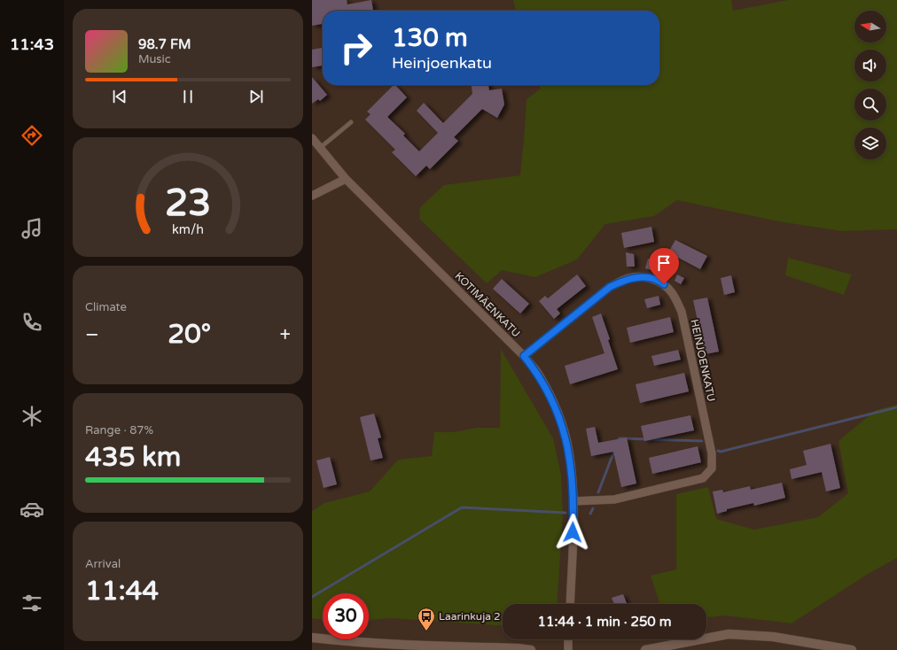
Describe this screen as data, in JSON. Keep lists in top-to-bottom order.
{
  "streets": {
    "street": ["KOTIMÄENKATU", "HEINJOENKATU"]
  },
  "crossings": [
    ["KOTIMÄENKATU", "HEINJOENKATU"]
  ],
  "places": {
    "bus stop": ["Laarinkuja 2"]
  },
  "north": "left",
  "page": {
    "tabs": "11:43",
    "turn": ["130 m", "Heinjoenkatu"],
    "song": ["98.7 FM", "Music"],
    "tile": [
      "Climate",
      ["Range · 87%", "435 km"],
      ["Arrival", "11:44"]
    ],
    "heat": ["−", "20°", "+"],
    "limit": "30",
    "trip": "11:44 · 1 min · 250 m",
    "gauge": ["23", "km/h"]
  }
}
